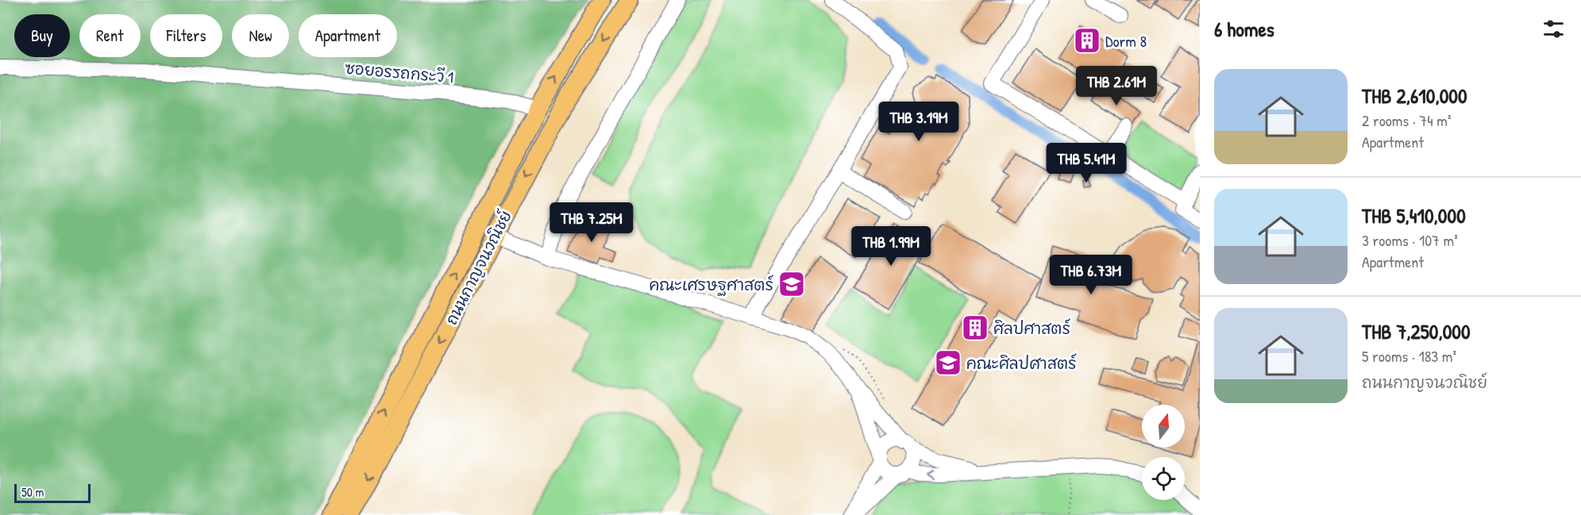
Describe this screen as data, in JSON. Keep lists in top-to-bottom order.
{
  "streets": {
    "main road": ["ถนนกาญจนวณิชย์"],
    "street": ["ซอยอรรถกระวี 1"]
  },
  "crossings": [
    ["ซอยอรรถกระวี 1", "ถนนกาญจนวณิชย์"]
  ],
  "places": {
    "building": ["Dorm 8", "ศิลปศาสตร์"],
    "school or university": ["คณะเศรษฐศาสตร์", "คณะศิลปศาสตร์"]
  },
  "scale_bar": "50 m",
  "north": "top",
  "page": {
    "heading": "6 homes",
    "chip": [
      "Buy",
      "Rent",
      "Filters",
      "New",
      "Apartment"
    ],
    "list": [
      {
        "name": "THB 2,610,000",
        "note": "2 rooms · 74 m² · Apartment"
      },
      {
        "name": "THB 5,410,000",
        "note": "3 rooms · 107 m² · Apartment"
      },
      {
        "name": "THB 7,250,000",
        "note": "5 rooms · 183 m² · ถนนกาญจนวณิชย์"
      }
    ],
    "price": [
      "THB 2.61M",
      "THB 3.19M",
      "THB 5.41M",
      "THB 7.25M",
      "THB 1.99M",
      "THB 6.73M"
    ],
    "scale": "50 m"
  }
}
